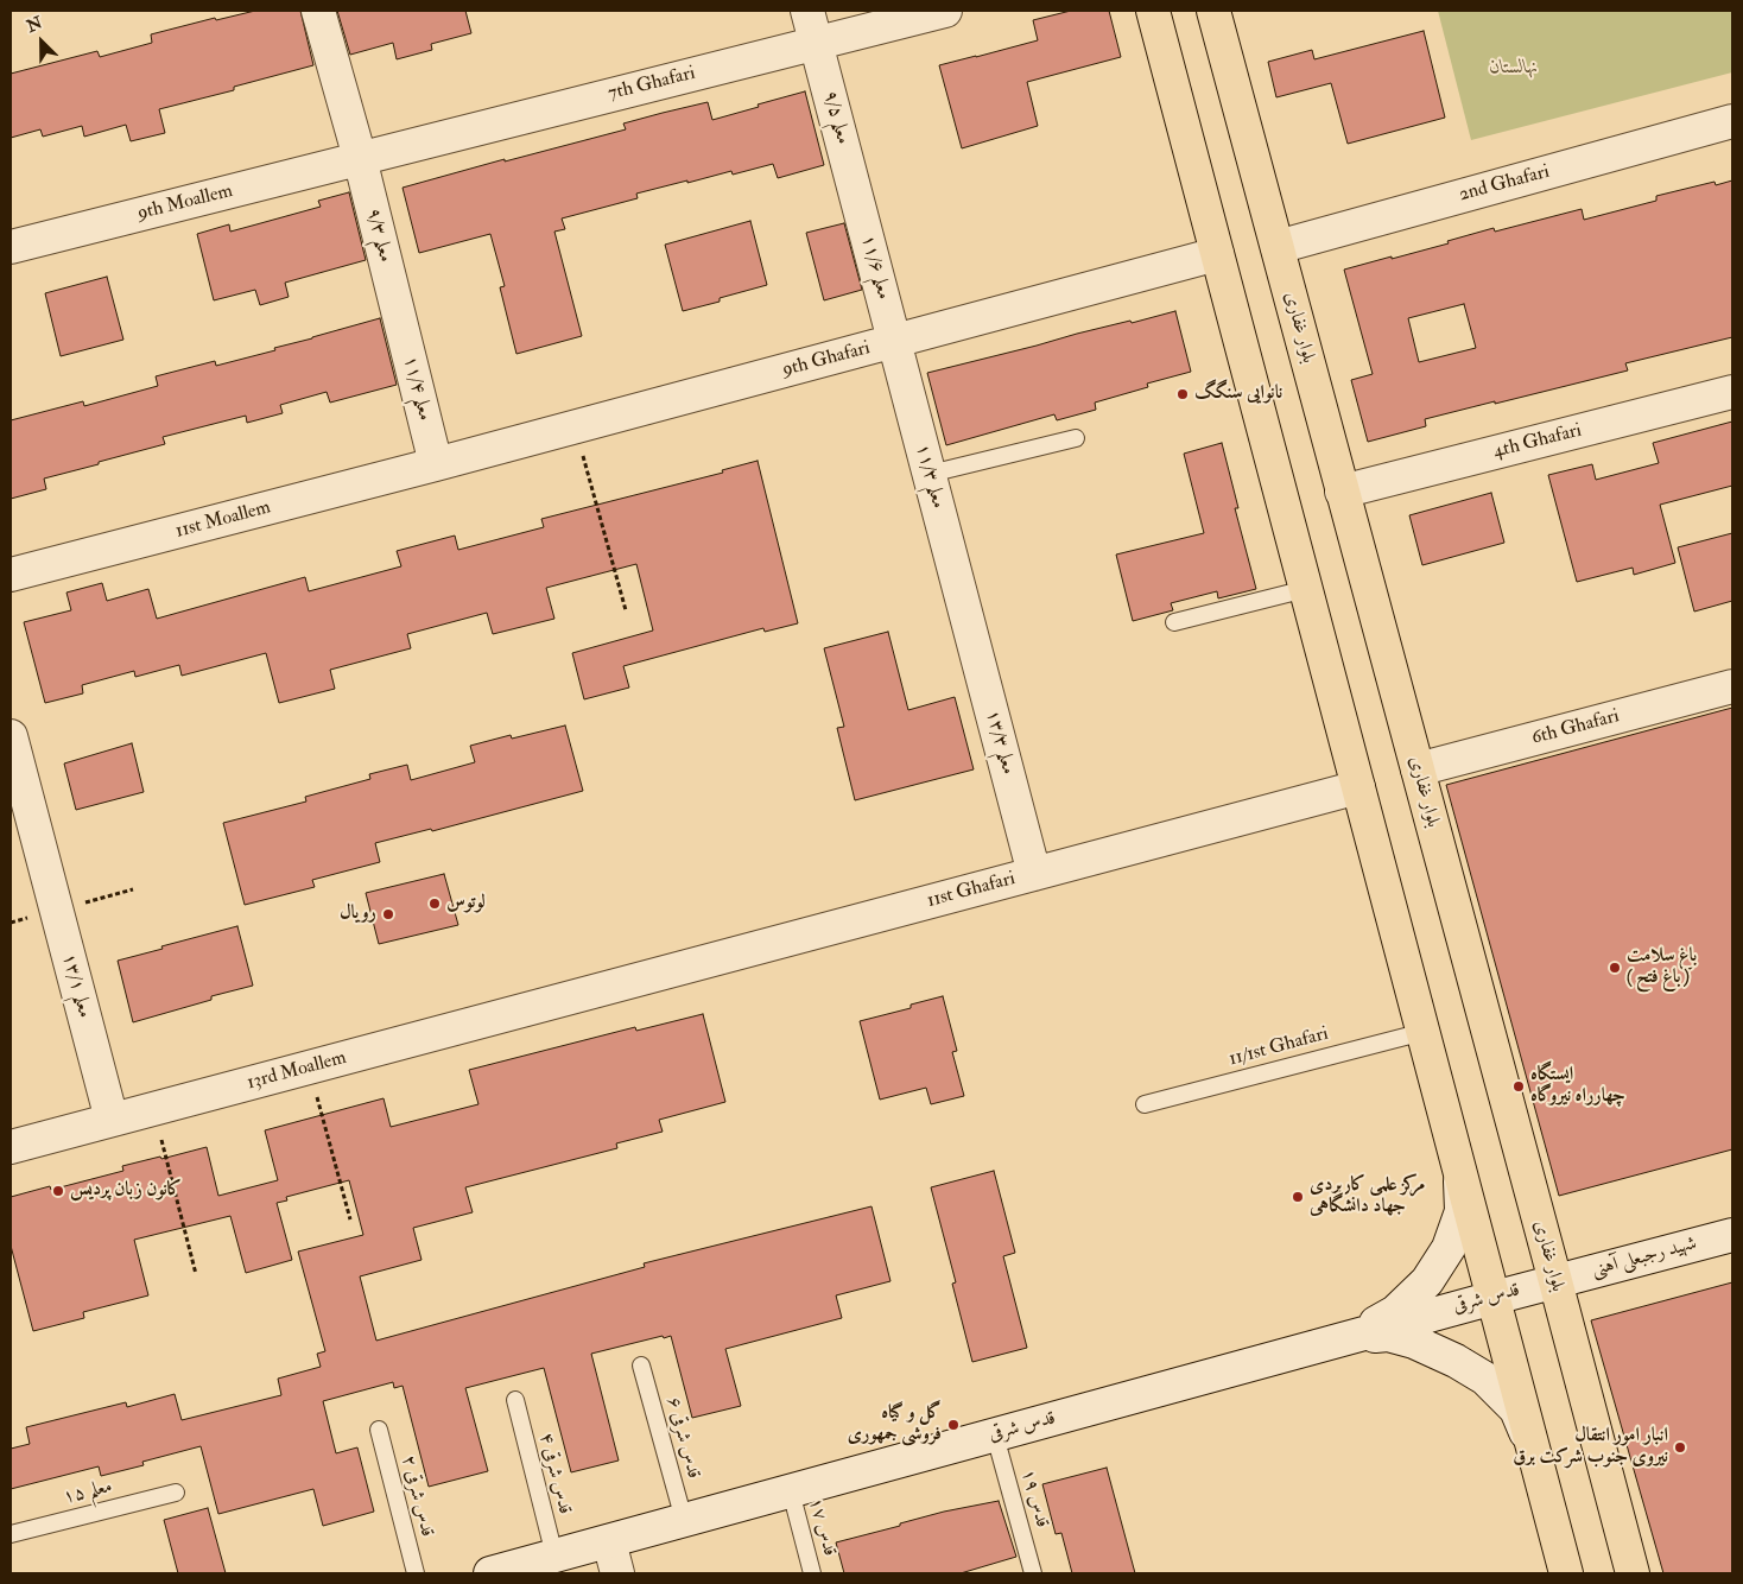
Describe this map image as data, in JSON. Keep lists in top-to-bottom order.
{
  "streets": {
    "main road": ["بلوار غفاری"],
    "street": [
      "7th Ghafari",
      "معلم ۹/۵",
      "2nd Ghafari",
      "9th Moallem",
      "معلم ۹/۳",
      "معلم ۱۱/۶",
      "9th Ghafari",
      "معلم ۱۱/۴",
      "4th Ghafari",
      "معلم ۱۱/۳",
      "11st Moallem",
      "6th Ghafari",
      "معلم ۱۳/۳",
      "11st Ghafari",
      "معلم ۱۳/۱",
      "13rd Moallem",
      "شهید رجبعلی آهنی",
      "قدس شرقی"
    ],
    "lane": [
      "11/1st Ghafari",
      "قدس شرقی ۶",
      "قدس شرقی ۴",
      "معلم ۱۵",
      "قدس شرقی ۲",
      "قدس ۱۹",
      "قدس ۱۷"
    ]
  },
  "crossings": [
    ["7th Ghafari", "معلم ۹/۵"],
    ["7th Ghafari", "9th Moallem"],
    ["7th Ghafari", "معلم ۹/۳"],
    ["معلم ۹/۵", "معلم ۱۱/۶"],
    ["2nd Ghafari", "بلوار غفاری"],
    ["9th Moallem", "معلم ۹/۳"],
    ["معلم ۹/۳", "معلم ۱۱/۴"],
    ["معلم ۱۱/۶", "9th Ghafari"],
    ["معلم ۱۱/۶", "معلم ۱۱/۳"],
    ["بلوار غفاری", "4th Ghafari"],
    ["بلوار غفاری", "6th Ghafari"],
    ["بلوار غفاری", "شهید رجبعلی آهنی"],
    ["بلوار غفاری", "قدس شرقی"],
    ["9th Ghafari", "معلم ۱۱/۴"],
    ["9th Ghafari", "معلم ۱۱/۳"],
    ["9th Ghafari", "11st Moallem"],
    ["معلم ۱۱/۴", "11st Moallem"],
    ["معلم ۱۱/۳", "معلم ۱۳/۳"],
    ["معلم ۱۳/۳", "11st Ghafari"],
    ["11st Ghafari", "13rd Moallem"],
    ["معلم ۱۳/۱", "13rd Moallem"],
    ["شهید رجبعلی آهنی", "قدس شرقی"],
    ["قدس شرقی", "قدس شرقی ۶"],
    ["قدس شرقی", "قدس شرقی ۴"],
    ["قدس شرقی", "قدس ۱۹"],
    ["قدس شرقی", "قدس ۱۷"]
  ],
  "parks": ["نهالستان"],
  "places": [
    "نانوایی سنگگ",
    "لوتوس",
    "رویال",
    "باغ سلامت ( باغ فتح )",
    "ایستگاه چهارراه نیروگاه",
    "کانون زبان پردیس",
    "مرکز علمی کاربردی جهاد دانشگاهی",
    "گل و گیاه فروشی جمهوری",
    "انبار امور انتقال نیروی جنوب شرکت برق"
  ],
  "north": "top left"
}
